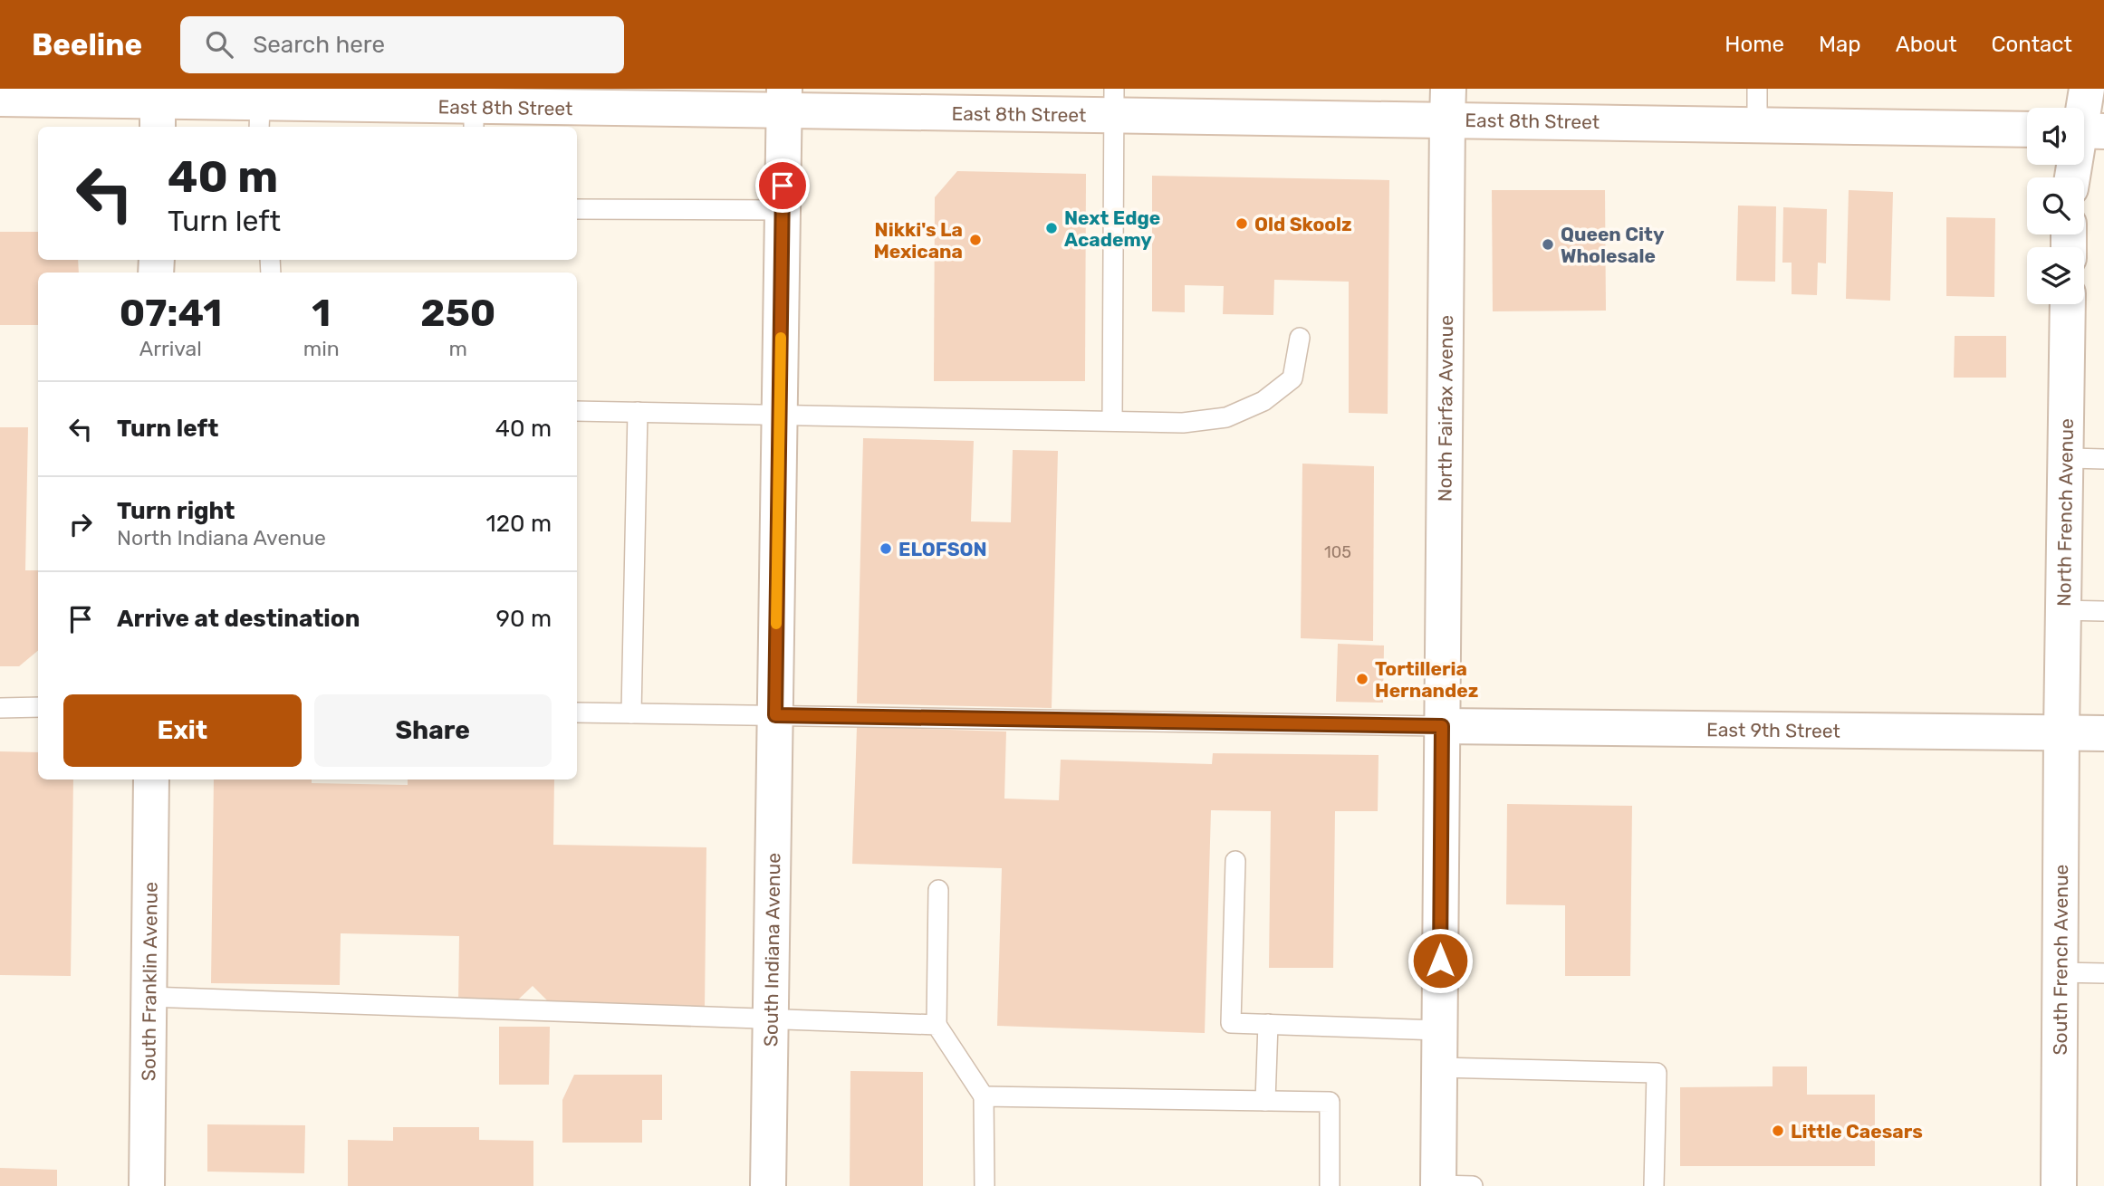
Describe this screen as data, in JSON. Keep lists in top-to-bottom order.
{
  "streets": {
    "street": [
      "East 8th Street",
      "North Fairfax Avenue",
      "North French Avenue",
      "East 9th Street",
      "South Indiana Avenue",
      "South French Avenue",
      "South Franklin Avenue"
    ]
  },
  "crossings": [
    ["East 8th Street", "North Fairfax Avenue"],
    ["East 8th Street", "South Indiana Avenue"],
    ["North Fairfax Avenue", "East 9th Street"],
    ["North French Avenue", "East 9th Street"],
    ["North French Avenue", "South French Avenue"],
    ["East 9th Street", "South French Avenue"]
  ],
  "places": [
    "Old Skoolz",
    "Next Edge Academy",
    "Nikki's La Mexicana",
    "Queen City Wholesale",
    "ELOFSON",
    "Tortilleria Hernandez",
    "Little Caesars"
  ],
  "house_numbers": ["105"],
  "page": {
    "header": "Beeline",
    "search": "Search here",
    "nav": [
      "Home",
      "Map",
      "About",
      "Contact"
    ],
    "turn": ["40 m", "Turn left"],
    "eta": [
      "07:41",
      "Arrival",
      "1",
      "min",
      "250",
      "m"
    ],
    "list": [
      {
        "name": "Turn left",
        "value": "40 m"
      },
      {
        "name": "Turn right",
        "note": "North Indiana Avenue",
        "value": "120 m"
      },
      {
        "name": "Arrive at destination",
        "value": "90 m"
      }
    ],
    "buttons": ["Exit", "Share"]
  }
}
